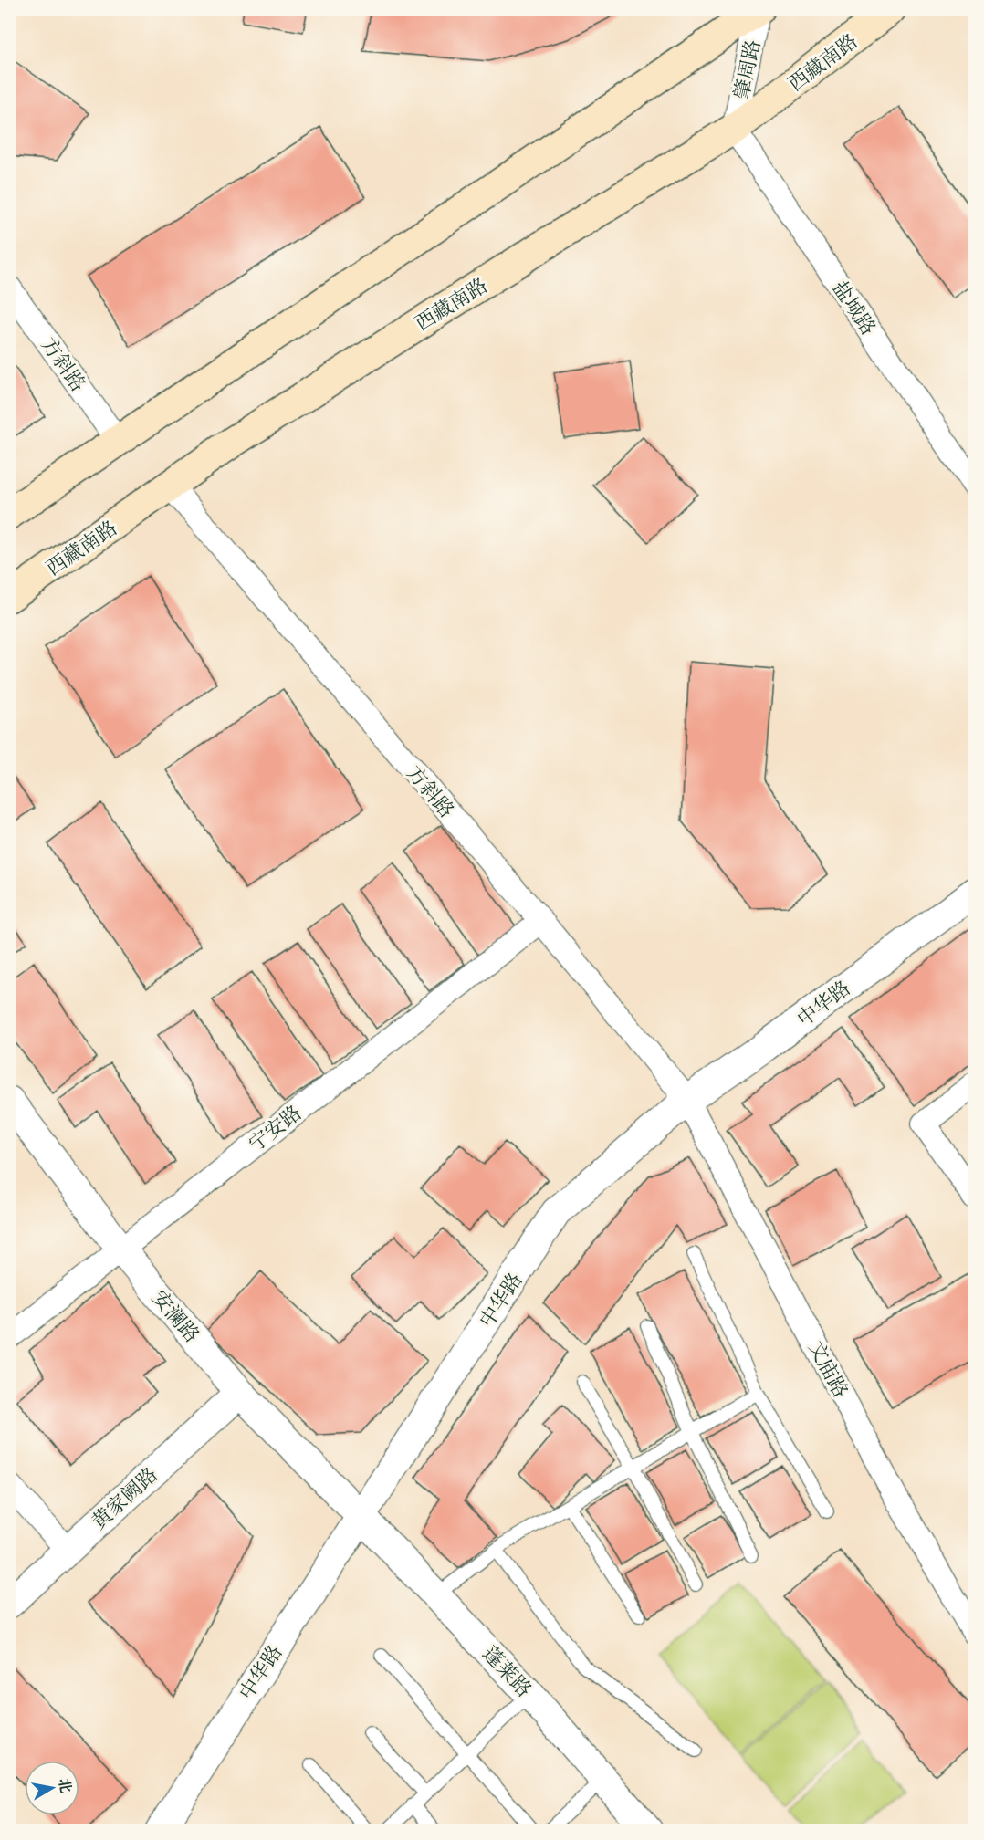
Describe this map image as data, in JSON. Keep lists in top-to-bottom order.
{
  "streets": {
    "main road": ["西藏南路"],
    "street": [
      "肇周路",
      "盐城路",
      "方斜路",
      "中华路",
      "宁安路",
      "安澜路",
      "文庙路",
      "黄家阙路",
      "蓬莱路"
    ]
  },
  "crossings": [
    ["西藏南路", "肇周路"],
    ["西藏南路", "盐城路"],
    ["西藏南路", "方斜路"],
    ["肇周路", "盐城路"],
    ["方斜路", "中华路"],
    ["方斜路", "宁安路"],
    ["方斜路", "文庙路"],
    ["中华路", "安澜路"],
    ["中华路", "文庙路"],
    ["中华路", "蓬莱路"],
    ["宁安路", "安澜路"],
    ["安澜路", "黄家阙路"],
    ["安澜路", "蓬莱路"]
  ],
  "north": "right"
}
